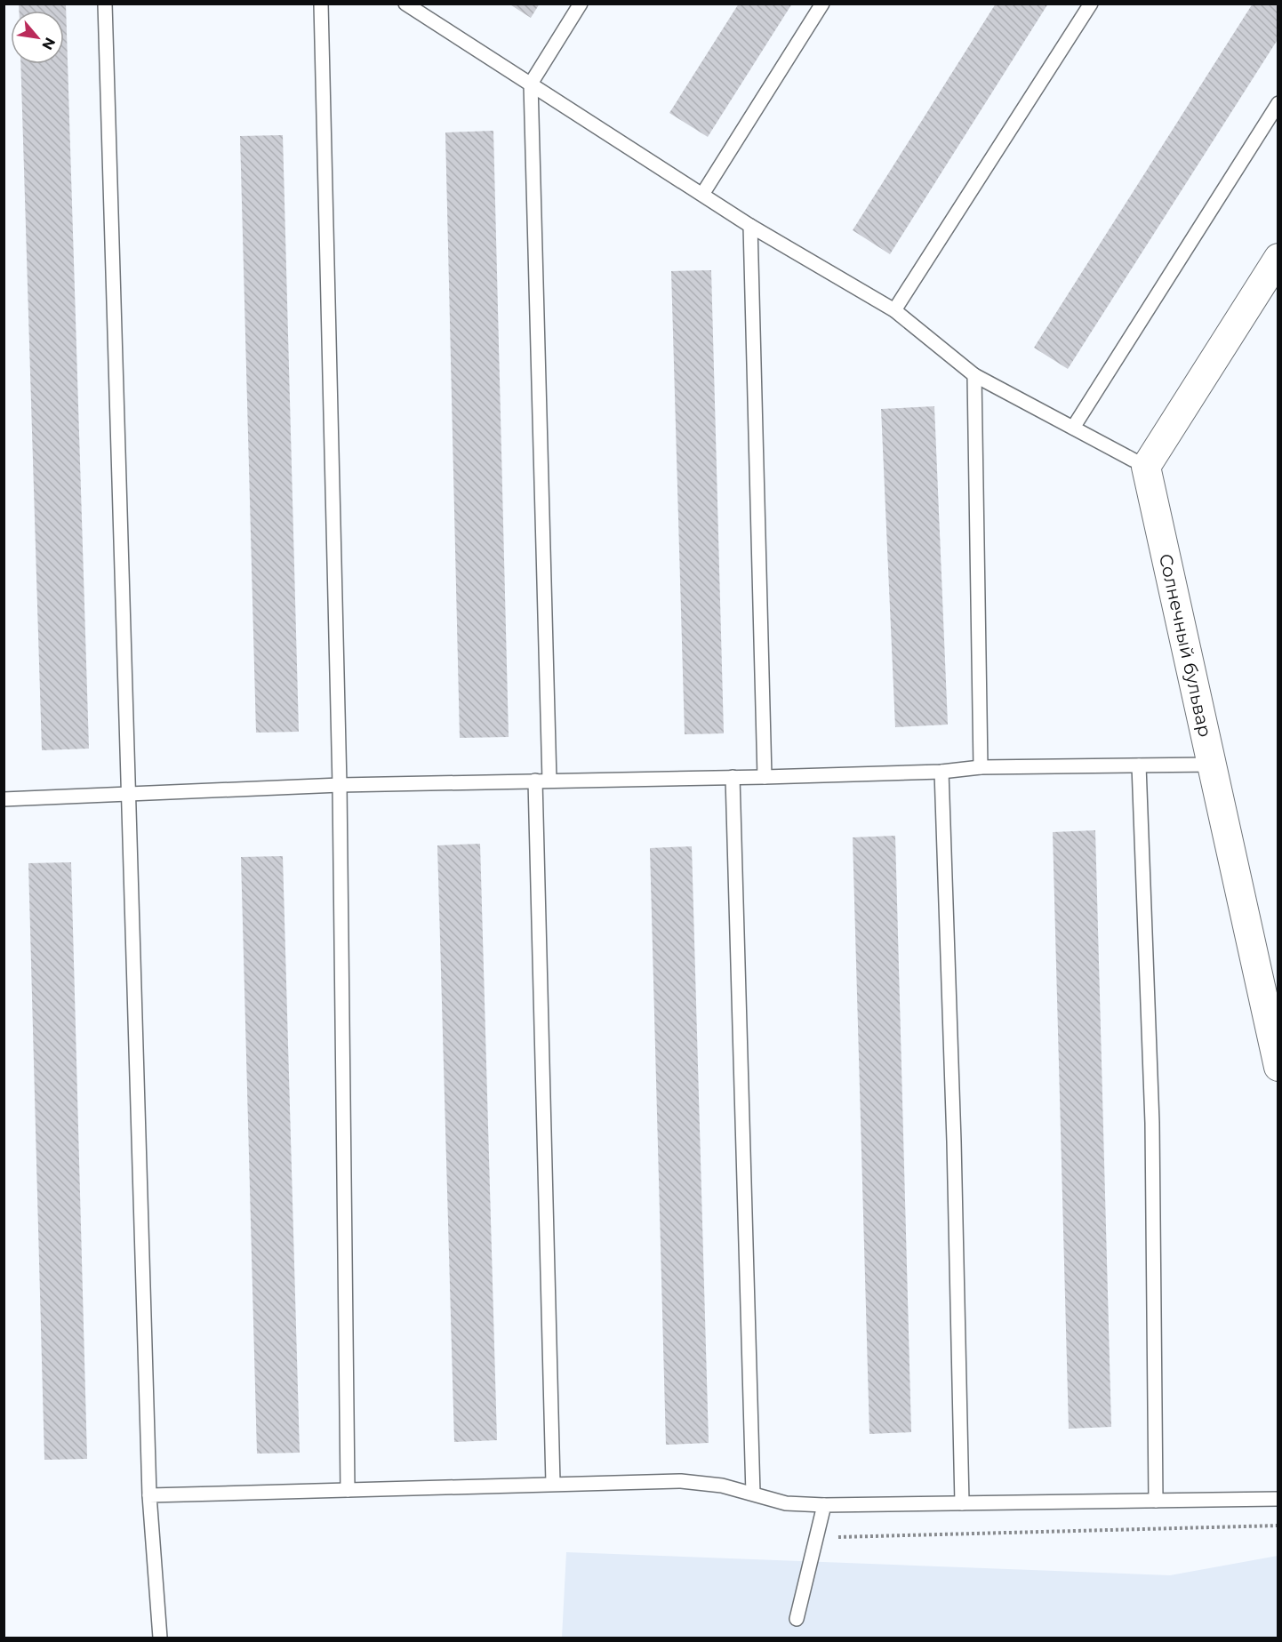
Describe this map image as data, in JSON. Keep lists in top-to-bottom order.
{
  "streets": {
    "street": ["Солнечный бульвар"]
  },
  "north": "bottom right"
}
